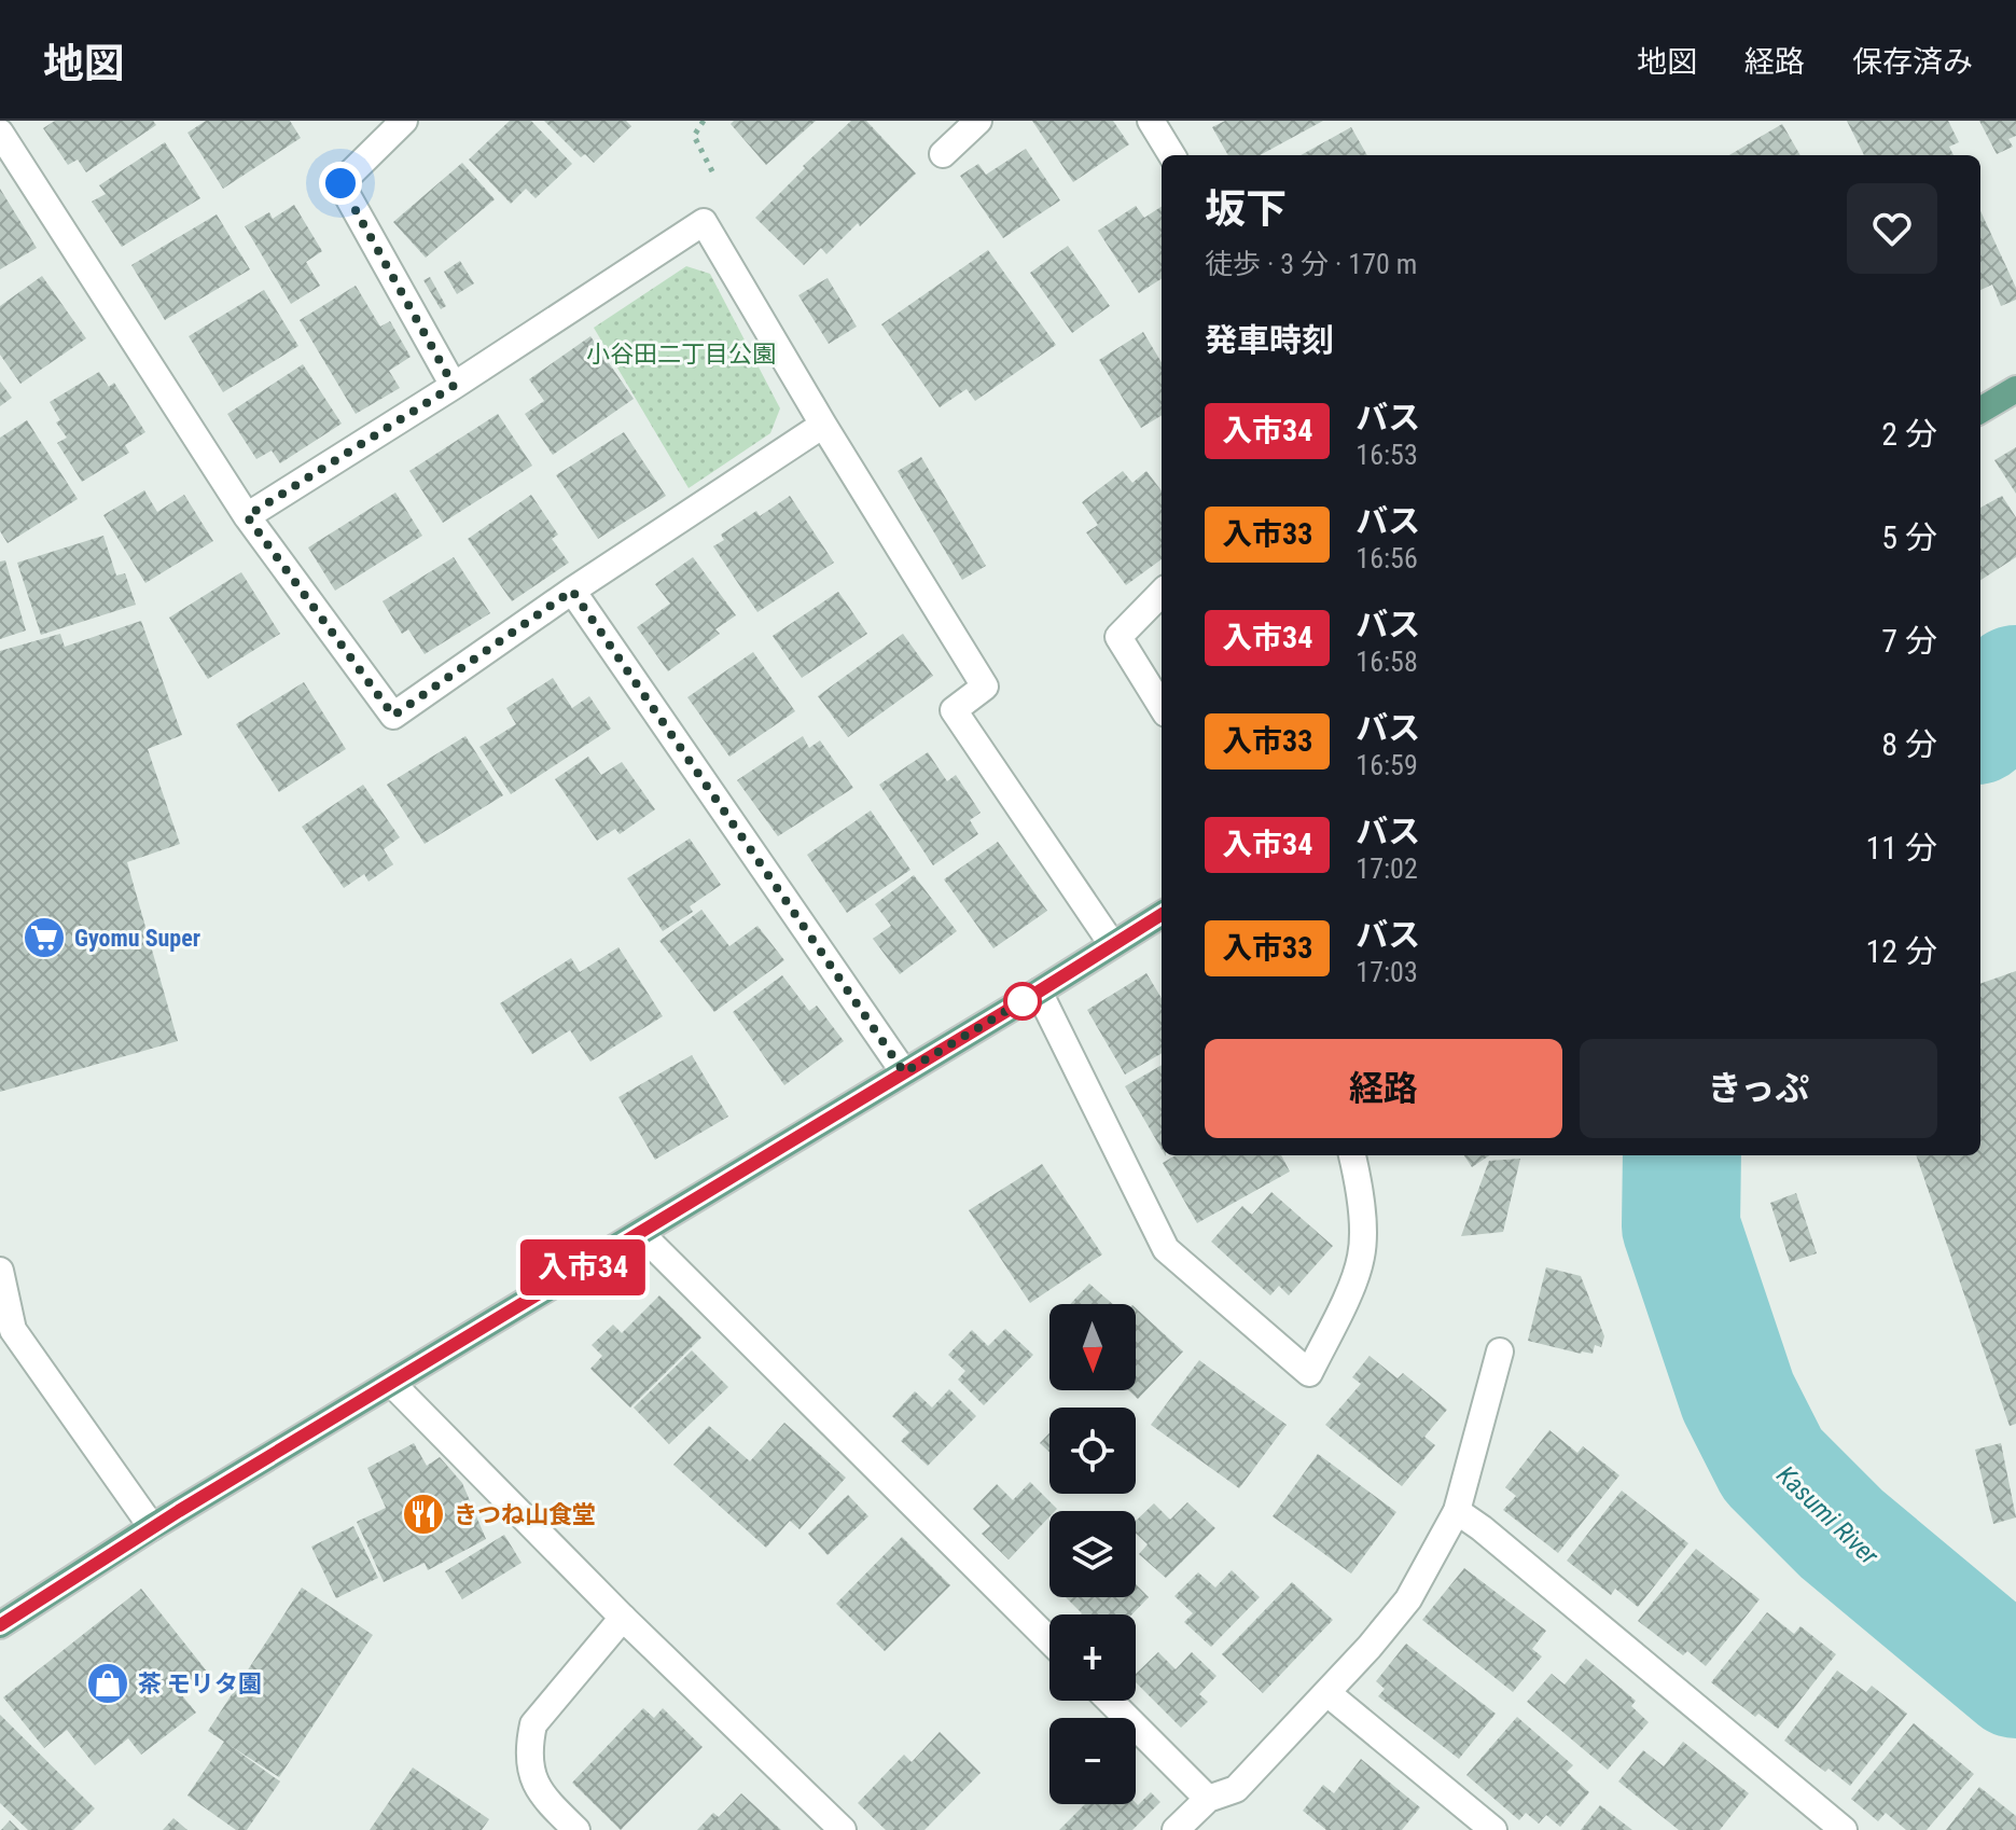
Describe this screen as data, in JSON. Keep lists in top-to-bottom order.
{
  "water": ["Kasumi River"],
  "parks": ["小谷田二丁目公園"],
  "places": {
    "supermarket": ["Gyomu Super"],
    "restaurant": ["きつね山食堂"],
    "shop": ["茶 モリタ園"]
  },
  "lines": ["bus line 入市34"],
  "north": "bottom",
  "page": {
    "header": "地図",
    "nav": ["地図", "経路", "保存済み"],
    "on_map": "入市34",
    "heading": [
      ["坂下", "徒歩 · 3 分 · 170 m"],
      "発車時刻"
    ],
    "list": [
      {
        "mark": "入市34",
        "name": "バス",
        "note": "16:53",
        "value": "2 分"
      },
      {
        "mark": "入市33",
        "name": "バス",
        "note": "16:56",
        "value": "5 分"
      },
      {
        "mark": "入市34",
        "name": "バス",
        "note": "16:58",
        "value": "7 分"
      },
      {
        "mark": "入市33",
        "name": "バス",
        "note": "16:59",
        "value": "8 分"
      },
      {
        "mark": "入市34",
        "name": "バス",
        "note": "17:02",
        "value": "11 分"
      },
      {
        "mark": "入市33",
        "name": "バス",
        "note": "17:03",
        "value": "12 分"
      }
    ],
    "buttons": ["経路", "きっぷ"],
    "map_buttons": ["+", "−"]
  }
}
